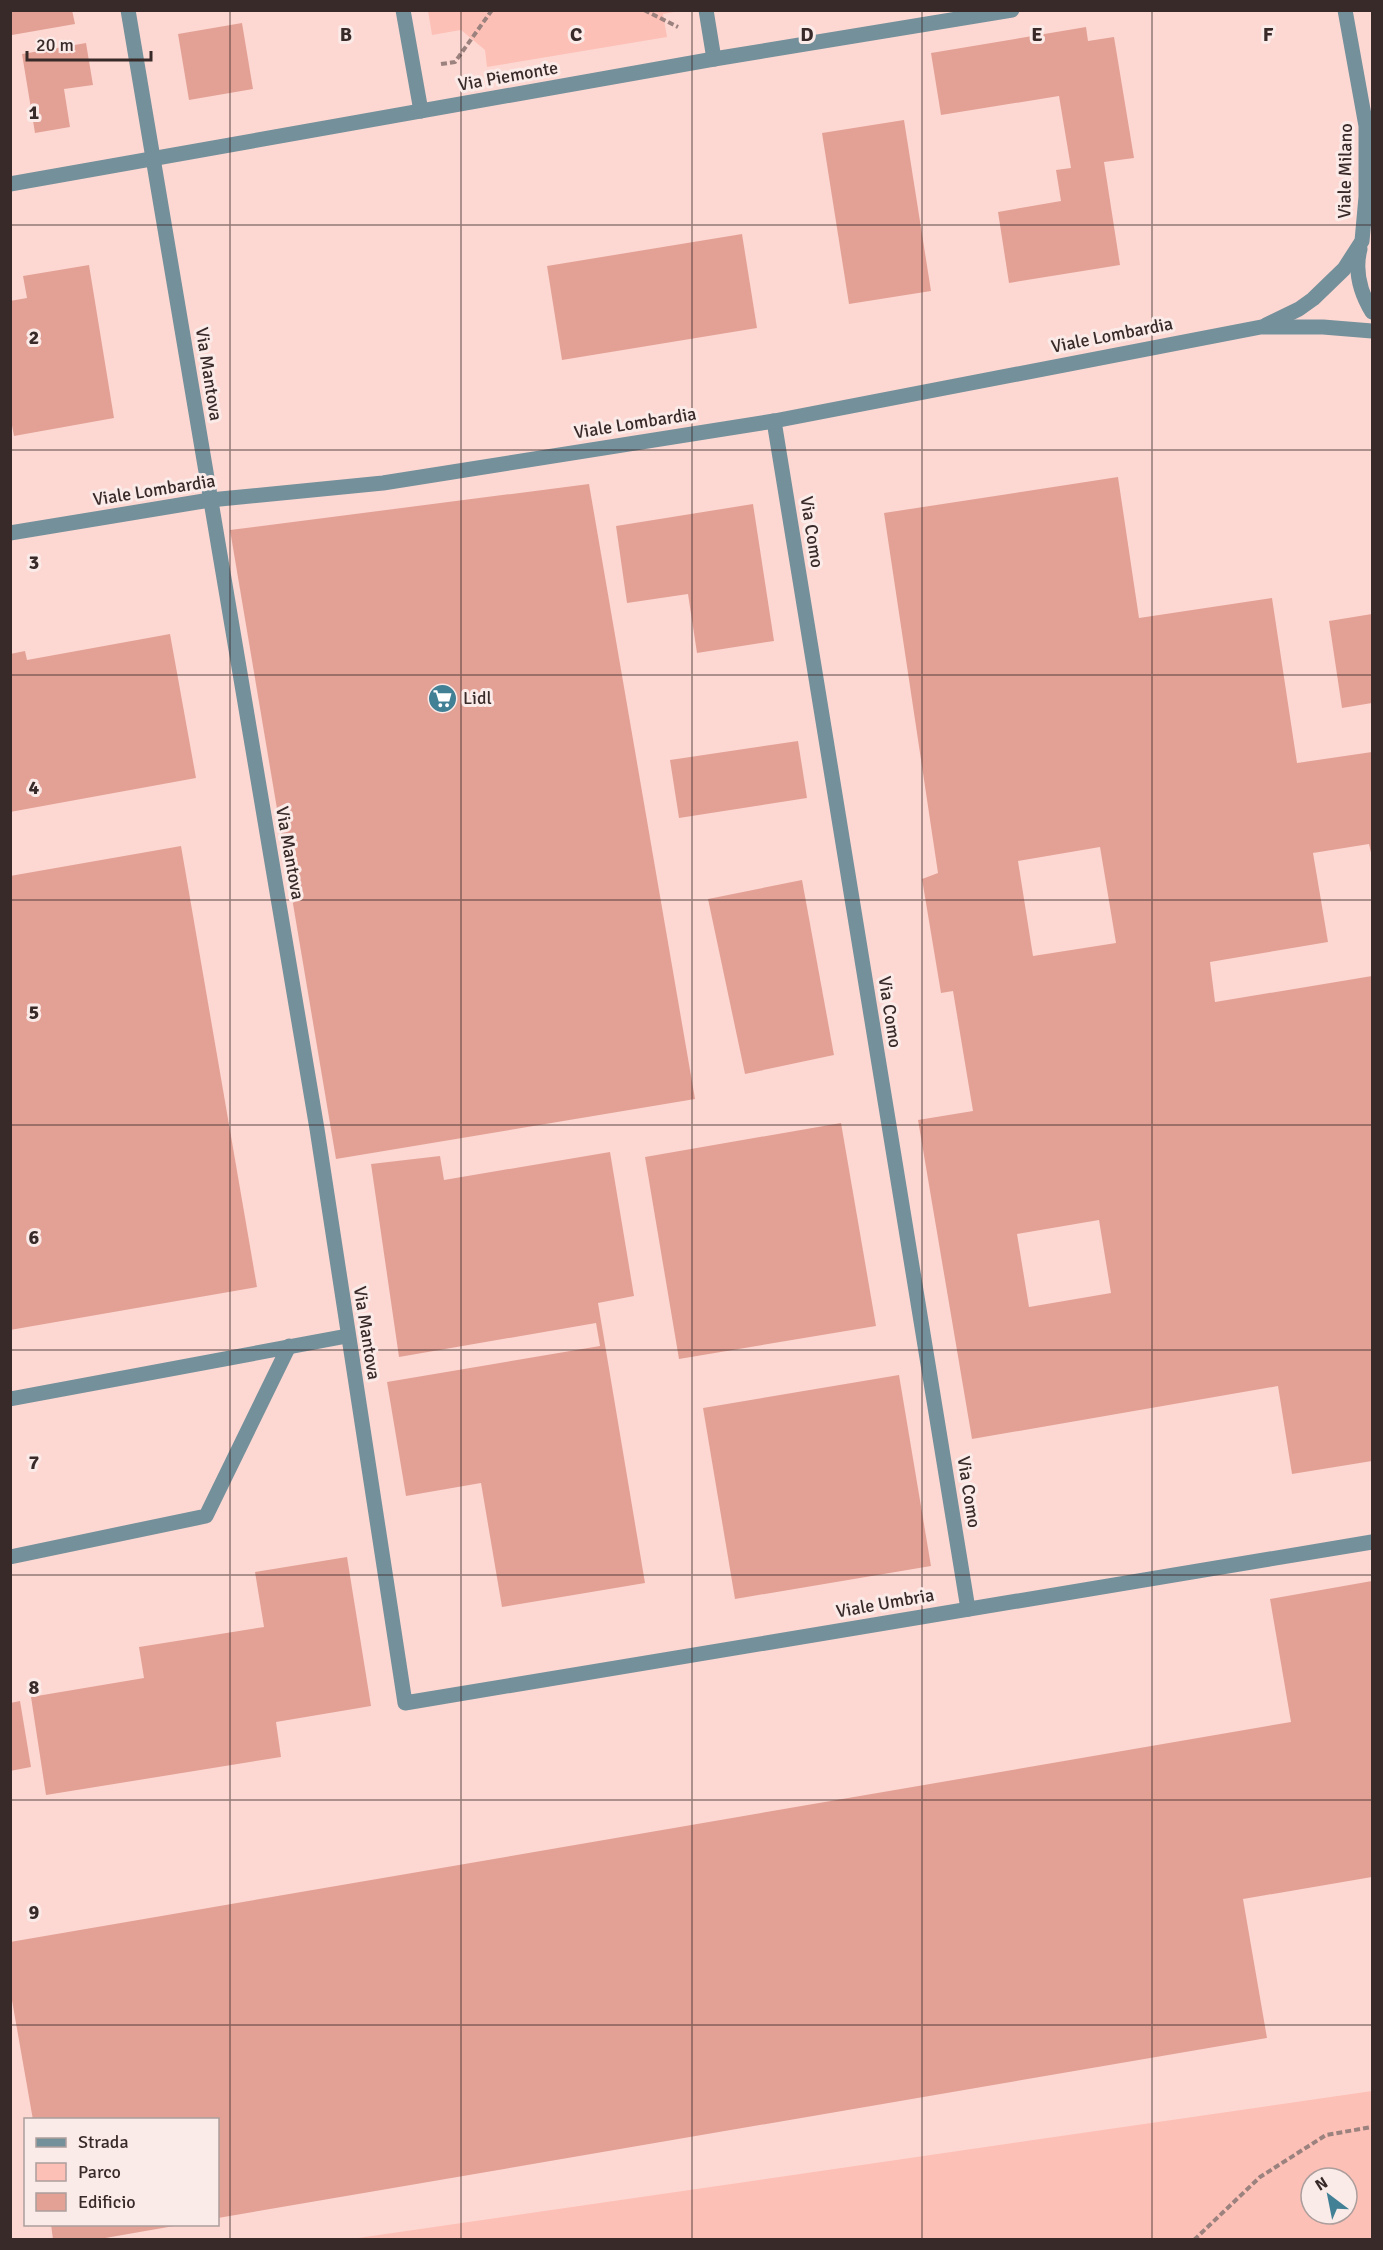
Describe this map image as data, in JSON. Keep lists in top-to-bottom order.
{
  "streets": {
    "street": [
      "Via Piemonte",
      "Viale Milano",
      "Viale Lombardia",
      "Via Mantova",
      "Via Como",
      "Viale Umbria"
    ]
  },
  "crossings": [
    ["Via Piemonte", "Via Mantova"],
    ["Viale Milano", "Viale Lombardia"],
    ["Viale Lombardia", "Via Mantova"],
    ["Viale Lombardia", "Via Como"],
    ["Via Mantova", "Viale Umbria"],
    ["Via Como", "Viale Umbria"]
  ],
  "places": {
    "supermarket": ["Lidl"]
  },
  "legend": ["Strada", "Parco", "Edificio"],
  "scale_bar": "20 m",
  "north": "top left",
  "grid": {
    "columns": [
      "B",
      "C",
      "D",
      "E",
      "F"
    ],
    "rows": [
      "1",
      "2",
      "3",
      "4",
      "5",
      "6",
      "7",
      "8",
      "9"
    ]
  }
}
